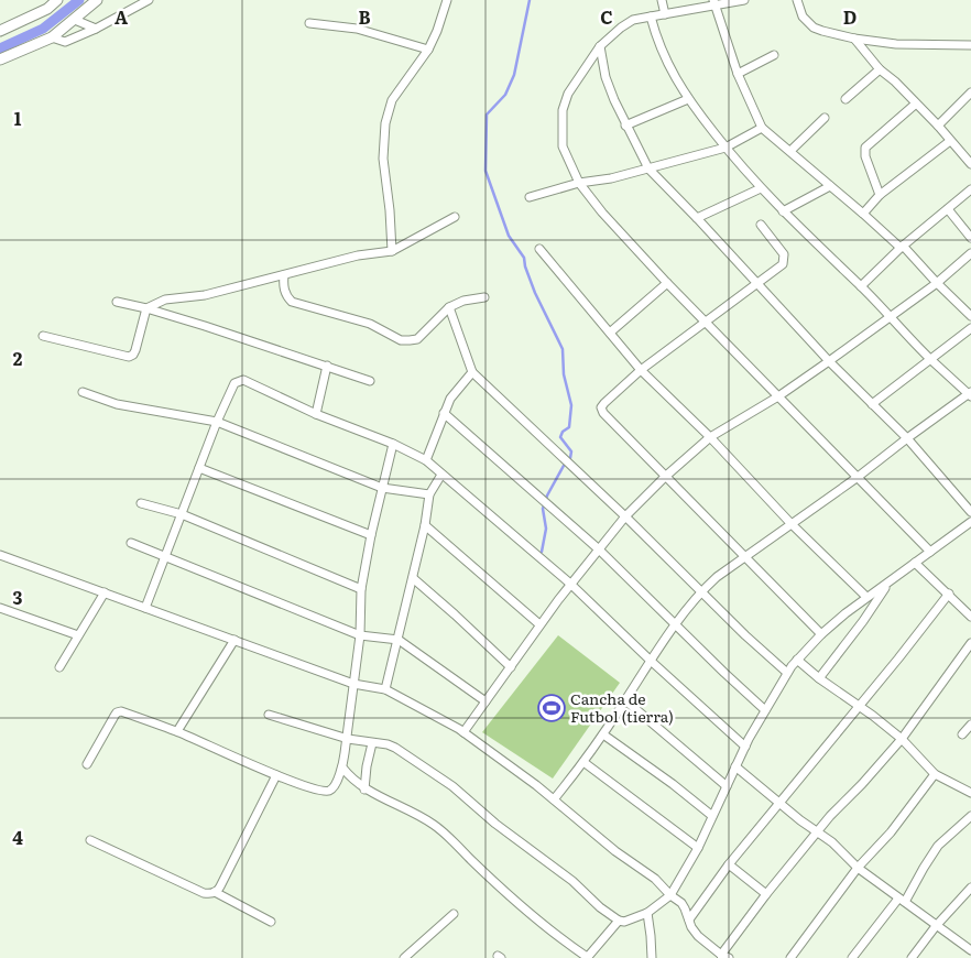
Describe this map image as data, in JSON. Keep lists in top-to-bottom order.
{
  "places": {
    "sports": ["Cancha de Futbol (tierra)"]
  },
  "grid": {
    "columns": [
      "A",
      "B",
      "C",
      "D"
    ],
    "rows": [
      "1",
      "2",
      "3",
      "4"
    ]
  }
}
